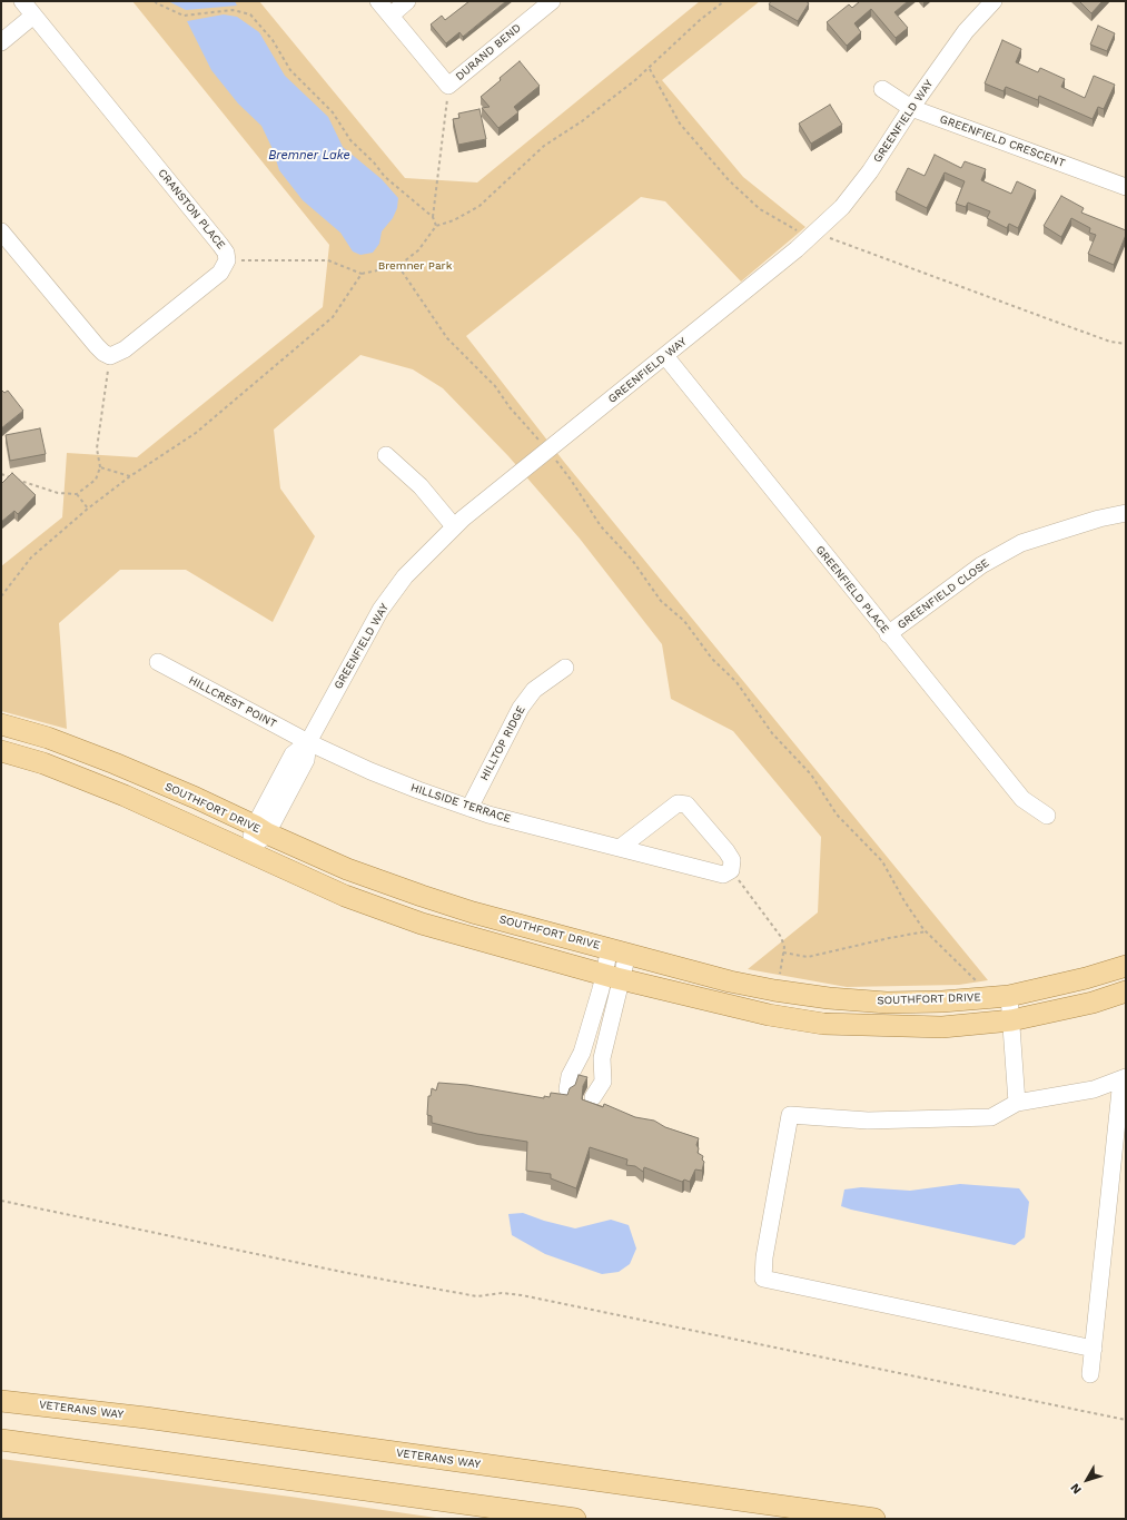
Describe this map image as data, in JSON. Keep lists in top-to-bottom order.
{
  "streets": {
    "main road": ["SOUTHFORT DRIVE", "VETERANS WAY"],
    "street": [
      "DURAND BEND",
      "GREENFIELD WAY",
      "GREENFIELD CRESCENT",
      "CRANSTON PLACE",
      "GREENFIELD PLACE",
      "GREENFIELD CLOSE",
      "HILLCREST POINT",
      "HILLTOP RIDGE",
      "HILLSIDE TERRACE"
    ]
  },
  "crossings": [
    ["GREENFIELD WAY", "GREENFIELD CRESCENT"],
    ["GREENFIELD WAY", "GREENFIELD PLACE"],
    ["GREENFIELD WAY", "HILLCREST POINT"],
    ["GREENFIELD WAY", "HILLSIDE TERRACE"],
    ["GREENFIELD WAY", "SOUTHFORT DRIVE"],
    ["GREENFIELD PLACE", "GREENFIELD CLOSE"],
    ["HILLCREST POINT", "HILLSIDE TERRACE"],
    ["HILLTOP RIDGE", "HILLSIDE TERRACE"]
  ],
  "water": ["Bremner Lake"],
  "parks": ["Bremner Park"],
  "north": "bottom left"
}
